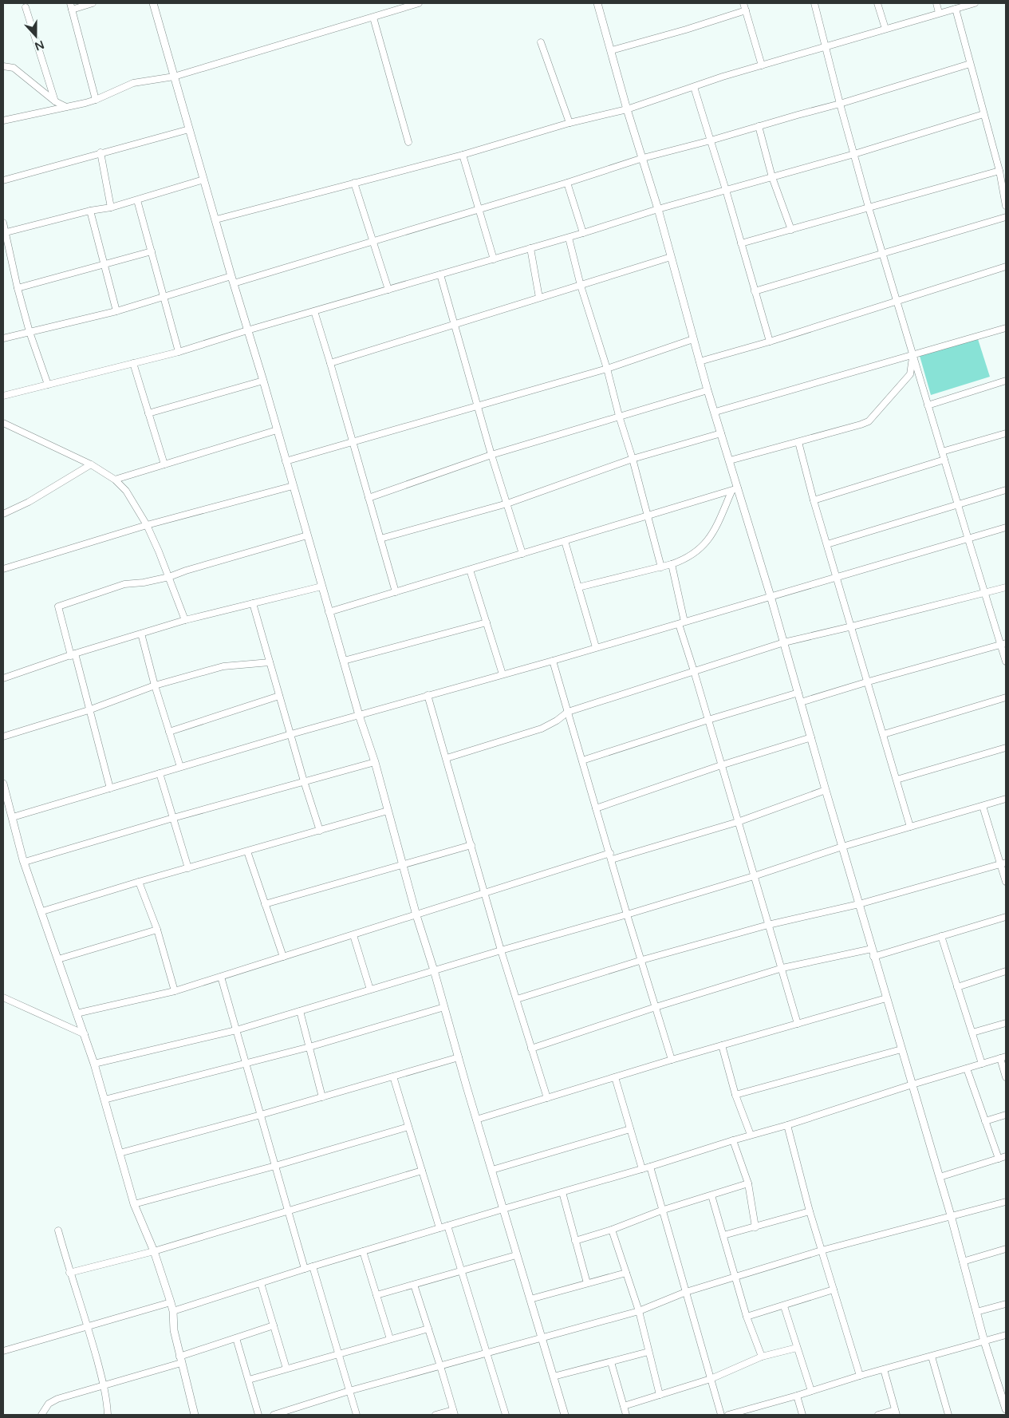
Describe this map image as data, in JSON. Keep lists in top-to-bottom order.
{
  "north": "bottom"
}
